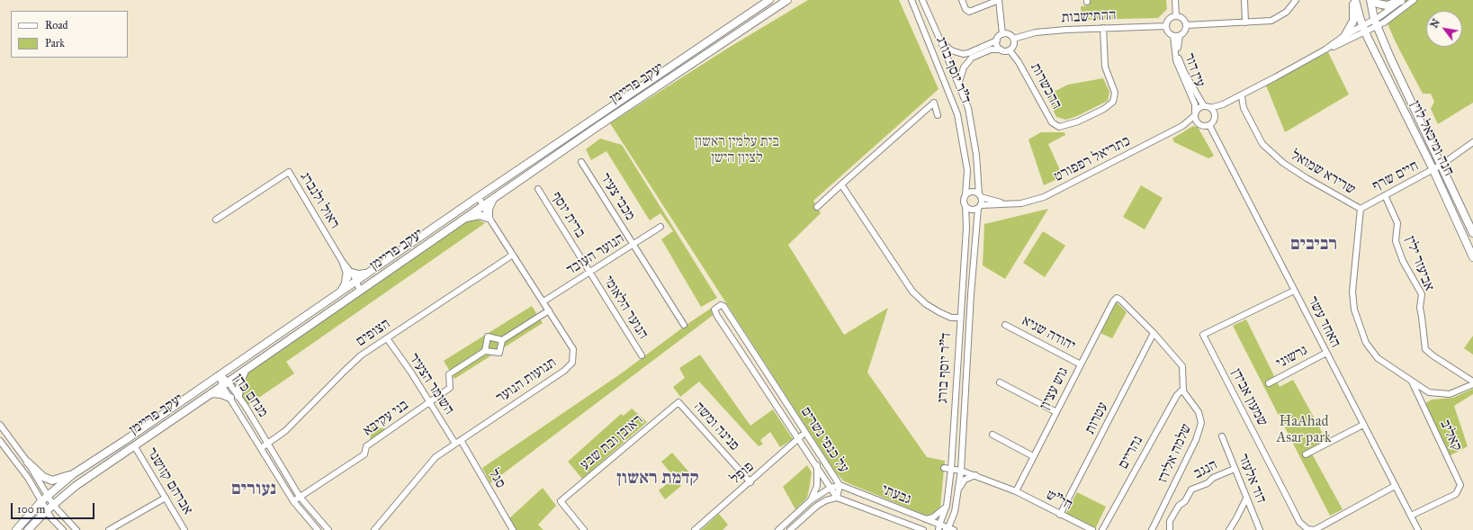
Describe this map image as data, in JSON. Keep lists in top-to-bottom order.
{
  "streets": {
    "main road": ["יעקב פריימן", "חנה ומיכאל לוין"],
    "street": [
      "ההתישבות",
      "ד\"ר יוסף בורג",
      "עין דור",
      "ההכשרות",
      "כתריאל רפפורט",
      "שרירא שמואל",
      "חיים שרף",
      "מכבי צעיר",
      "ראול ולנברג",
      "ברית יוסף",
      "הנוער העובד",
      "אביעזר ילין",
      "הנוער הלאומי",
      "האחד עשר",
      "הצופים",
      "יהודה שגיא",
      "גרשוני",
      "תנועות הנוער",
      "השומר הצעיר",
      "גוש עציון",
      "מנחם כהן",
      "שמעון אבידן",
      "בני עקיבא",
      "עטרות",
      "פנינה ומשה",
      "קאליב",
      "על כנפי נשרים",
      "ראובן ובת שבע",
      "נהריים",
      "שלמה אלירז",
      "הנגב",
      "פופל",
      "סגל",
      "דוד אלעזר",
      "אברהם קזושנר",
      "גבעתי",
      "חי\"ש"
    ]
  },
  "crossings": [
    ["ההתישבות", "עין דור"],
    ["ההתישבות", "ההכשרות"],
    ["ד\"ר יוסף בורג", "כתריאל רפפורט"],
    ["ד\"ר יוסף בורג", "גבעתי"],
    ["ד\"ר יוסף בורג", "חי\"ש"],
    ["עין דור", "כתריאל רפפורט"],
    ["עין דור", "האחד עשר"],
    ["יעקב פריימן", "ראול ולנברג"],
    ["יעקב פריימן", "תנועות הנוער"],
    ["יעקב פריימן", "מנחם כהן"],
    ["יעקב פריימן", "אברהם קזושנר"],
    ["חנה ומיכאל לוין", "חיים שרף"],
    ["כתריאל רפפורט", "האחד עשר"],
    ["שרירא שמואל", "חיים שרף"],
    ["שרירא שמואל", "אביעזר ילין"],
    ["שרירא שמואל", "קאליב"],
    ["חיים שרף", "אביעזר ילין"],
    ["מכבי צעיר", "הנוער העובד"],
    ["ברית יוסף", "הנוער העובד"],
    ["ברית יוסף", "הנוער הלאומי"],
    ["הנוער העובד", "הנוער הלאומי"],
    ["הנוער העובד", "תנועות הנוער"],
    ["האחד עשר", "גרשוני"],
    ["האחד עשר", "שמעון אבידן"],
    ["האחד עשר", "קאליב"],
    ["הצופים", "תנועות הנוער"],
    ["הצופים", "השומר הצעיר"],
    ["הצופים", "מנחם כהן"],
    ["יהודה שגיא", "גוש עציון"],
    ["תנועות הנוער", "השומר הצעיר"],
    ["תנועות הנוער", "בני עקיבא"],
    ["תנועות הנוער", "סגל"],
    ["השומר הצעיר", "בני עקיבא"],
    ["גוש עציון", "עטרות"],
    ["גוש עציון", "שלמה אלירז"],
    ["גוש עציון", "חי\"ש"],
    ["מנחם כהן", "בני עקיבא"],
    ["עטרות", "שלמה אלירז"],
    ["עטרות", "חי\"ש"],
    ["פנינה ומשה", "ראובן ובת שבע"],
    ["פנינה ומשה", "פופל"],
    ["על כנפי נשרים", "פופל"],
    ["על כנפי נשרים", "גבעתי"],
    ["נהריים", "שלמה אלירז"],
    ["הנגב", "דוד אלעזר"]
  ],
  "districts": ["רביבים", "קדמת ראשון", "נעורים"],
  "parks": ["בית עלמין ראשון לציון הישן", "HaAhad Asar park"],
  "legend": ["Road", "Park"],
  "scale_bar": "100 m",
  "north": "top left"
}
